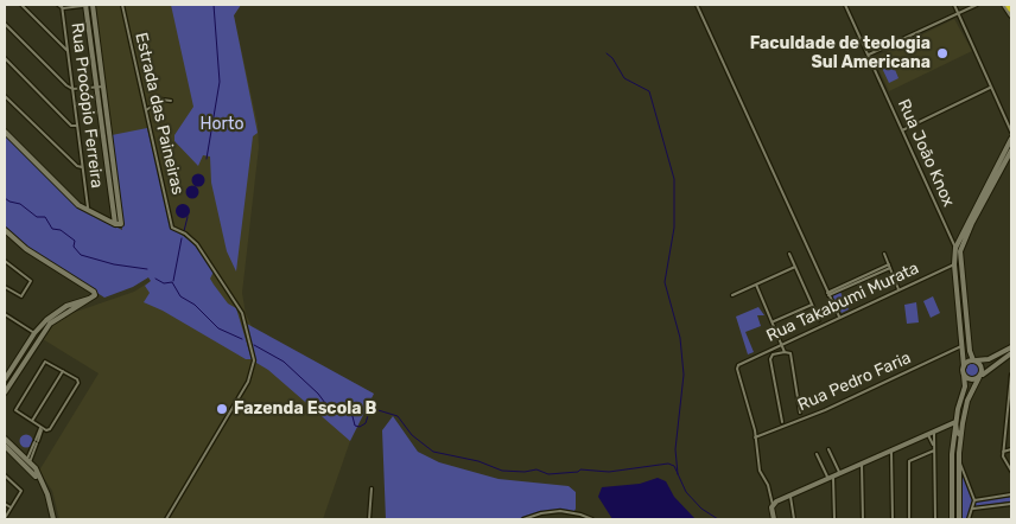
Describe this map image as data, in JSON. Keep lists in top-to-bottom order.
{
  "streets": {
    "street": [
      "Rua Procópio Ferreira",
      "Estrada das Paineiras",
      "Rua João Knox",
      "Rua Takabumi Murata",
      "Rua Pedro Faria"
    ]
  },
  "crossings": [
    ["Rua Takabumi Murata", "Rua Pedro Faria"]
  ],
  "parks": ["Horto"],
  "places": ["Faculdade de teologia Sul Americana", "Fazenda Escola B"]
}
